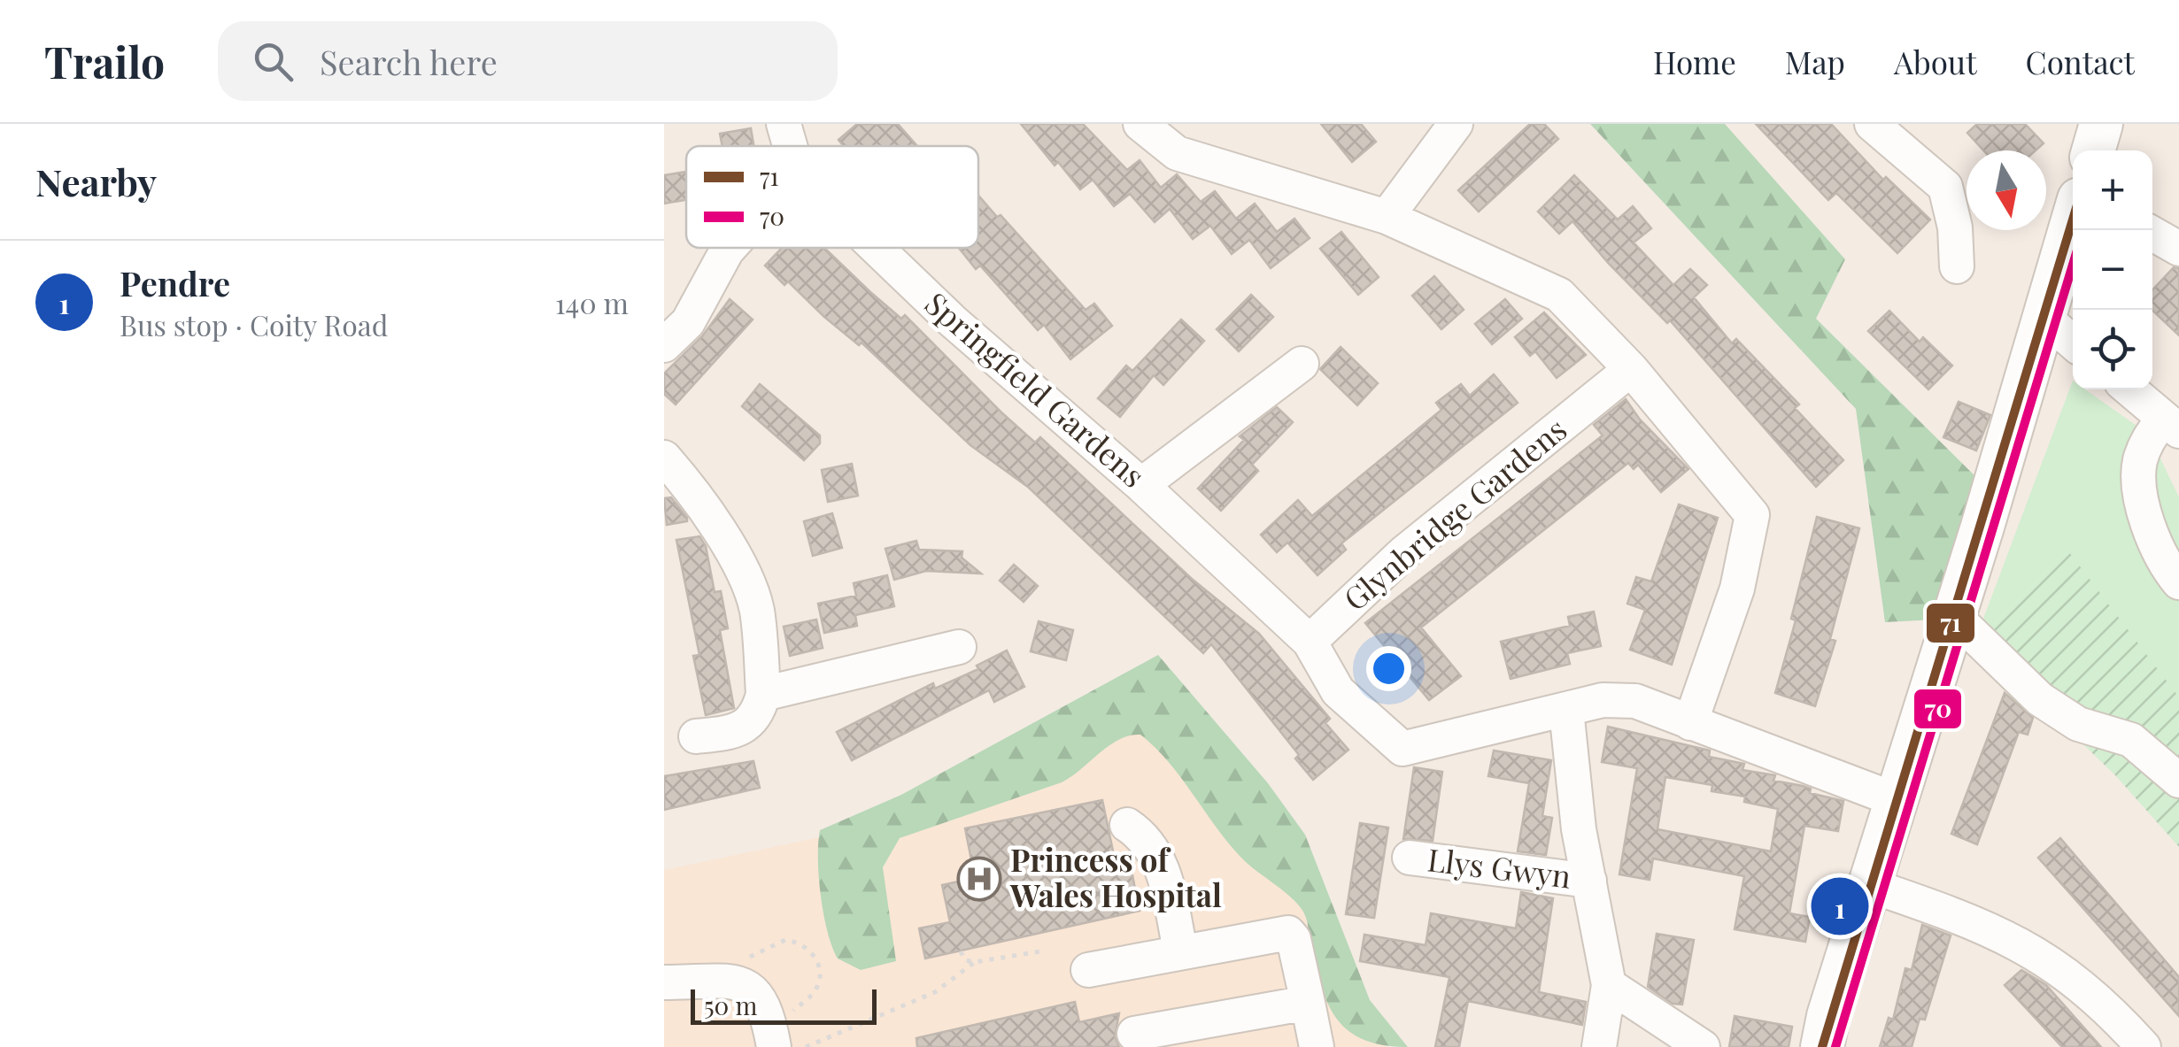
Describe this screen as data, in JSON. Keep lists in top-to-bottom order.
{
  "streets": {
    "street": ["Springfield Gardens", "Glynbridge Gardens", "Llys Gwyn"]
  },
  "crossings": [
    ["Springfield Gardens", "Glynbridge Gardens"]
  ],
  "places": {
    "hospital": ["Princess of Wales Hospital"]
  },
  "lines": ["transit line 71", "transit line 70"],
  "legend": ["71", "70"],
  "scale_bar": "50 m",
  "north": "bottom",
  "page": {
    "header": "Trailo",
    "search": "Search here",
    "nav": [
      "Home",
      "Map",
      "About",
      "Contact"
    ],
    "heading": "Nearby",
    "map_buttons": ["+", "−"],
    "list": [
      {
        "mark": "1",
        "name": "Pendre",
        "note": "Bus stop · Coity Road",
        "value": "140 m"
      }
    ],
    "pins": "1",
    "scale": "50 m"
  }
}
